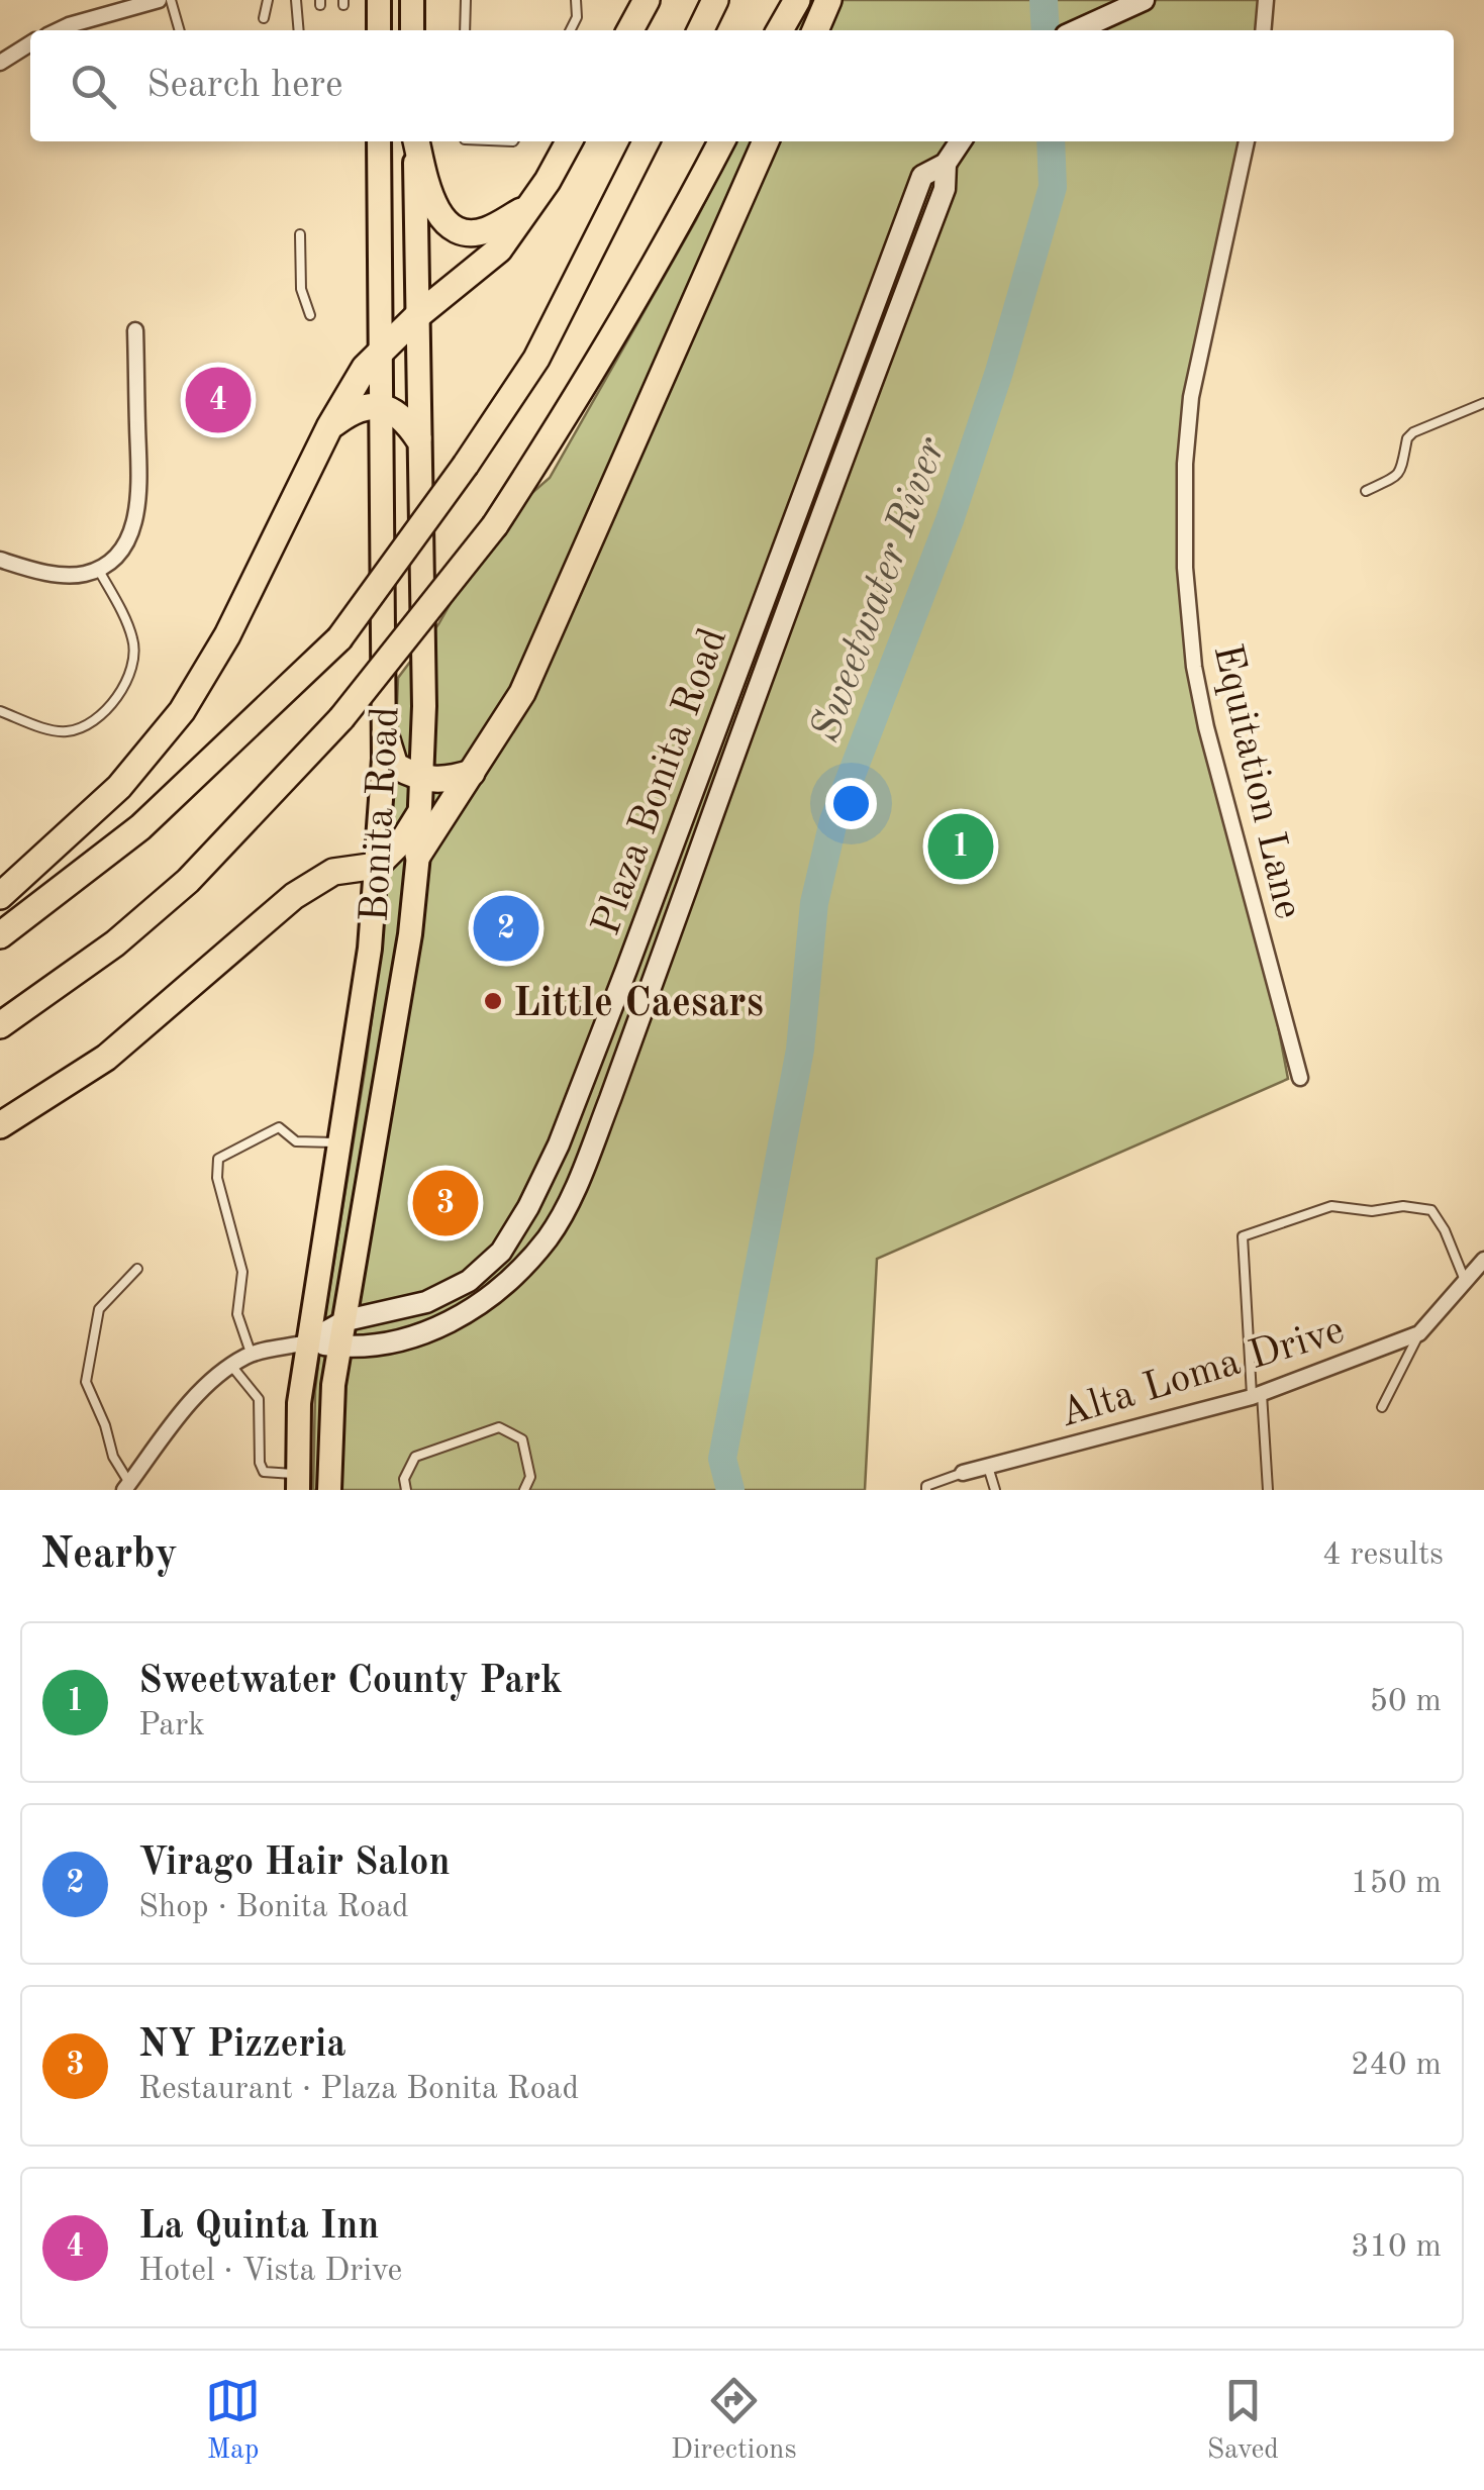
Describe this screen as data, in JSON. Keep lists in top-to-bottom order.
{
  "streets": {
    "main road": ["Plaza Bonita Road", "Bonita Road"],
    "street": ["Equitation Lane", "Alta Loma Drive"]
  },
  "crossings": [
    ["Plaza Bonita Road", "Bonita Road"]
  ],
  "water": ["Sweetwater River"],
  "places": ["Little Caesars"],
  "page": {
    "search": "Search here",
    "pins": [
      "4",
      "1",
      "2",
      "3"
    ],
    "heading": ["Nearby", "4 results"],
    "list": [
      {
        "mark": "1",
        "name": "Sweetwater County Park",
        "note": "Park",
        "value": "50 m"
      },
      {
        "mark": "2",
        "name": "Virago Hair Salon",
        "note": "Shop · Bonita Road",
        "value": "150 m"
      },
      {
        "mark": "3",
        "name": "NY Pizzeria",
        "note": "Restaurant · Plaza Bonita Road",
        "value": "240 m"
      },
      {
        "mark": "4",
        "name": "La Quinta Inn",
        "note": "Hotel · Vista Drive",
        "value": "310 m"
      }
    ],
    "nav": ["Map", "Directions", "Saved"]
  }
}
